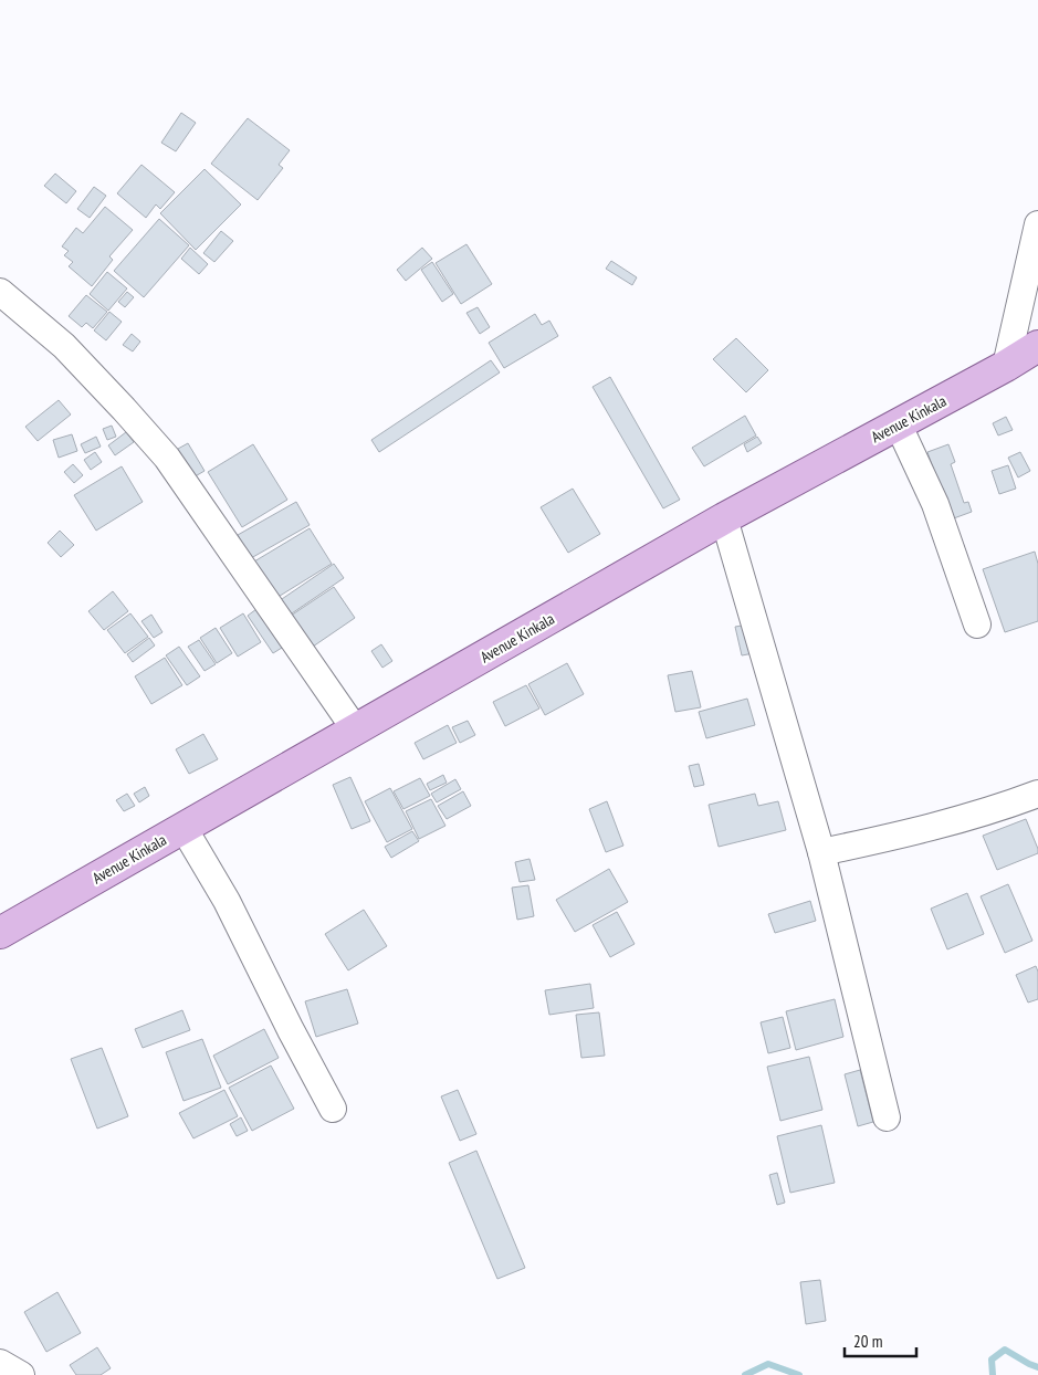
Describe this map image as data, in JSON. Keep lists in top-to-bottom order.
{
  "streets": {
    "main road": ["Avenue Kinkala"]
  },
  "scale_bar": "20 m"
}
